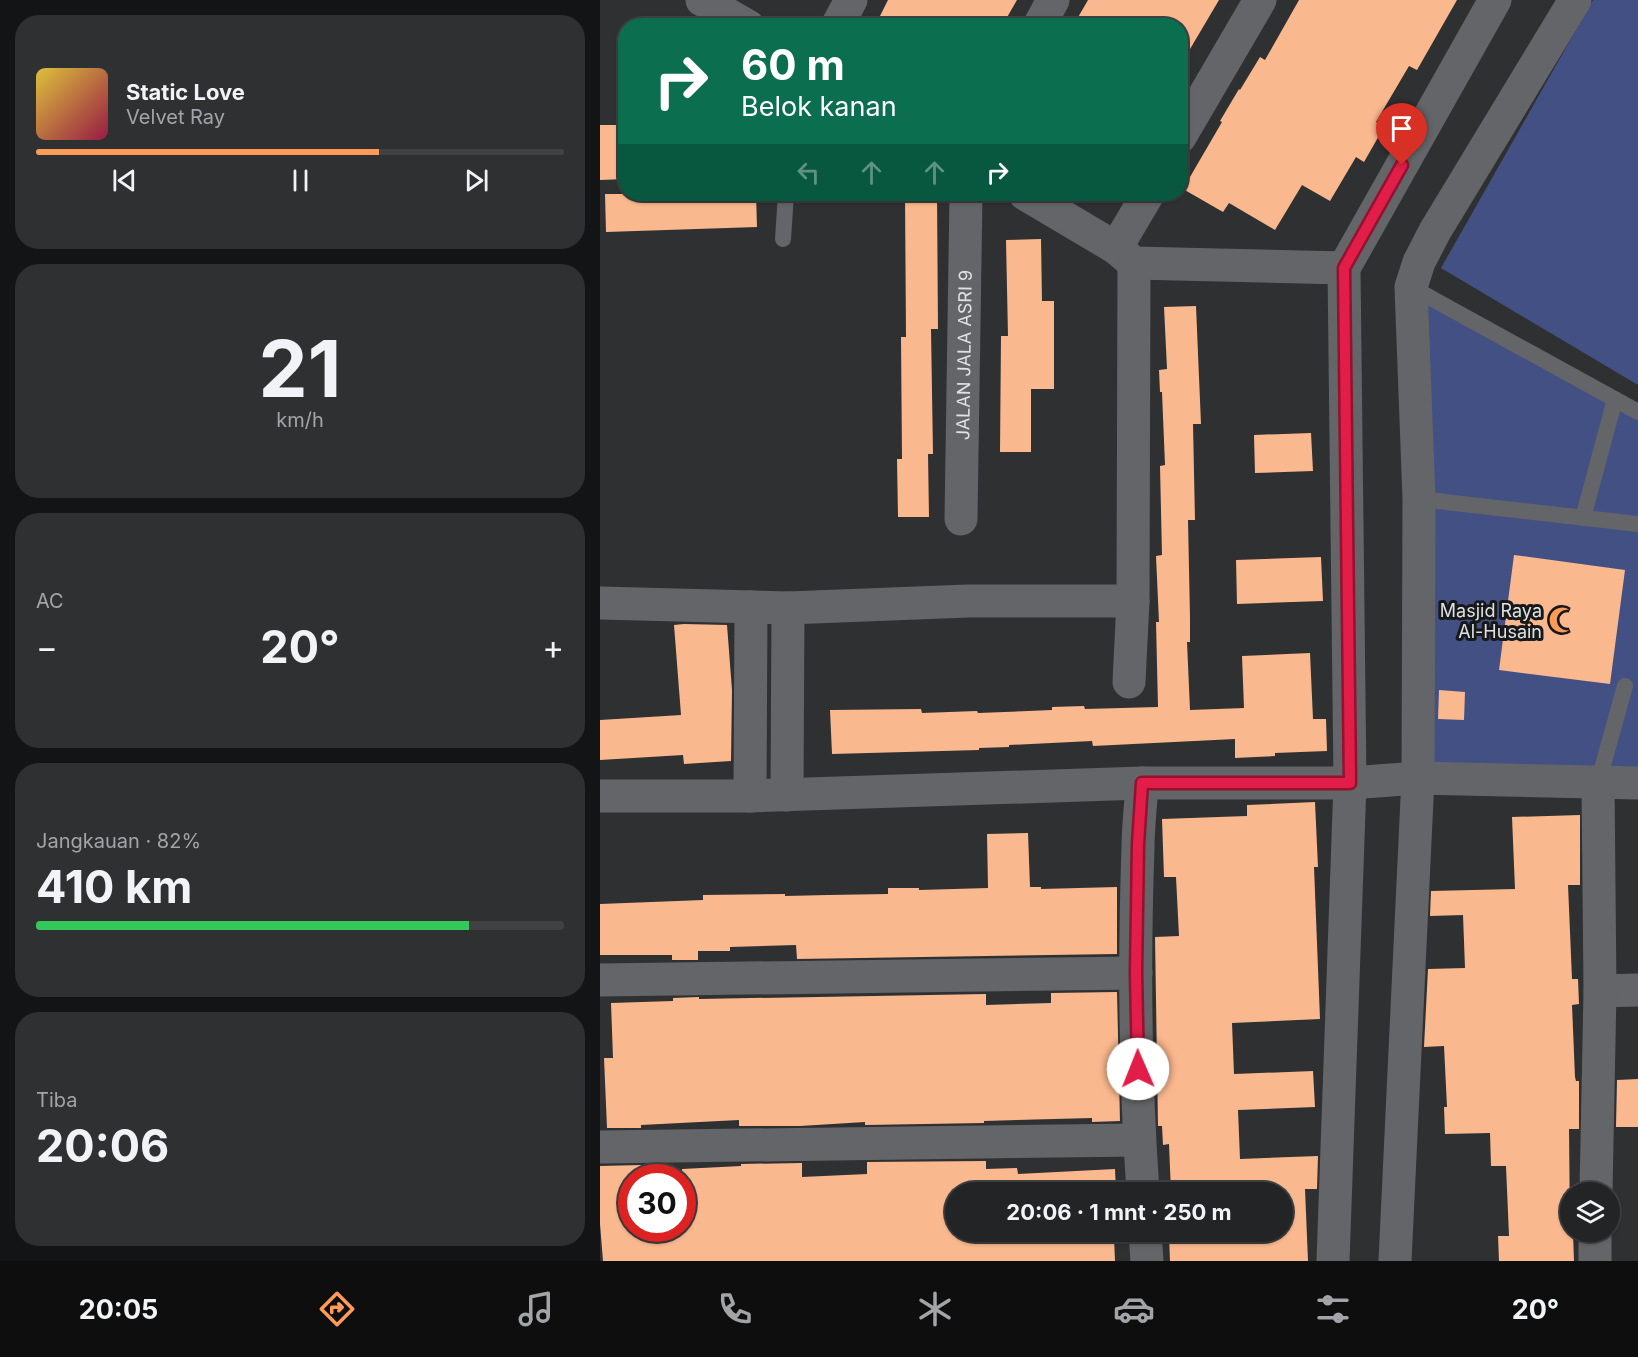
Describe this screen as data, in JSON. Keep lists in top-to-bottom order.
{
  "streets": {
    "street": ["JALAN JALA ASRI 9"]
  },
  "places": {
    "mosque": ["Masjid Raya Al-Husain"]
  },
  "page": {
    "turn": ["60 m", "Belok kanan"],
    "song": ["Static Love", "Velvet Ray"],
    "tile": [
      ["21", "km/h"],
      "AC",
      ["Jangkauan · 82%", "410 km"],
      ["Tiba", "20:06"]
    ],
    "heat": ["−", "20°", "+"],
    "limit": "30",
    "trip": "20:06 · 1 mnt · 250 m",
    "tabs": ["20:05", "20°"]
  }
}
